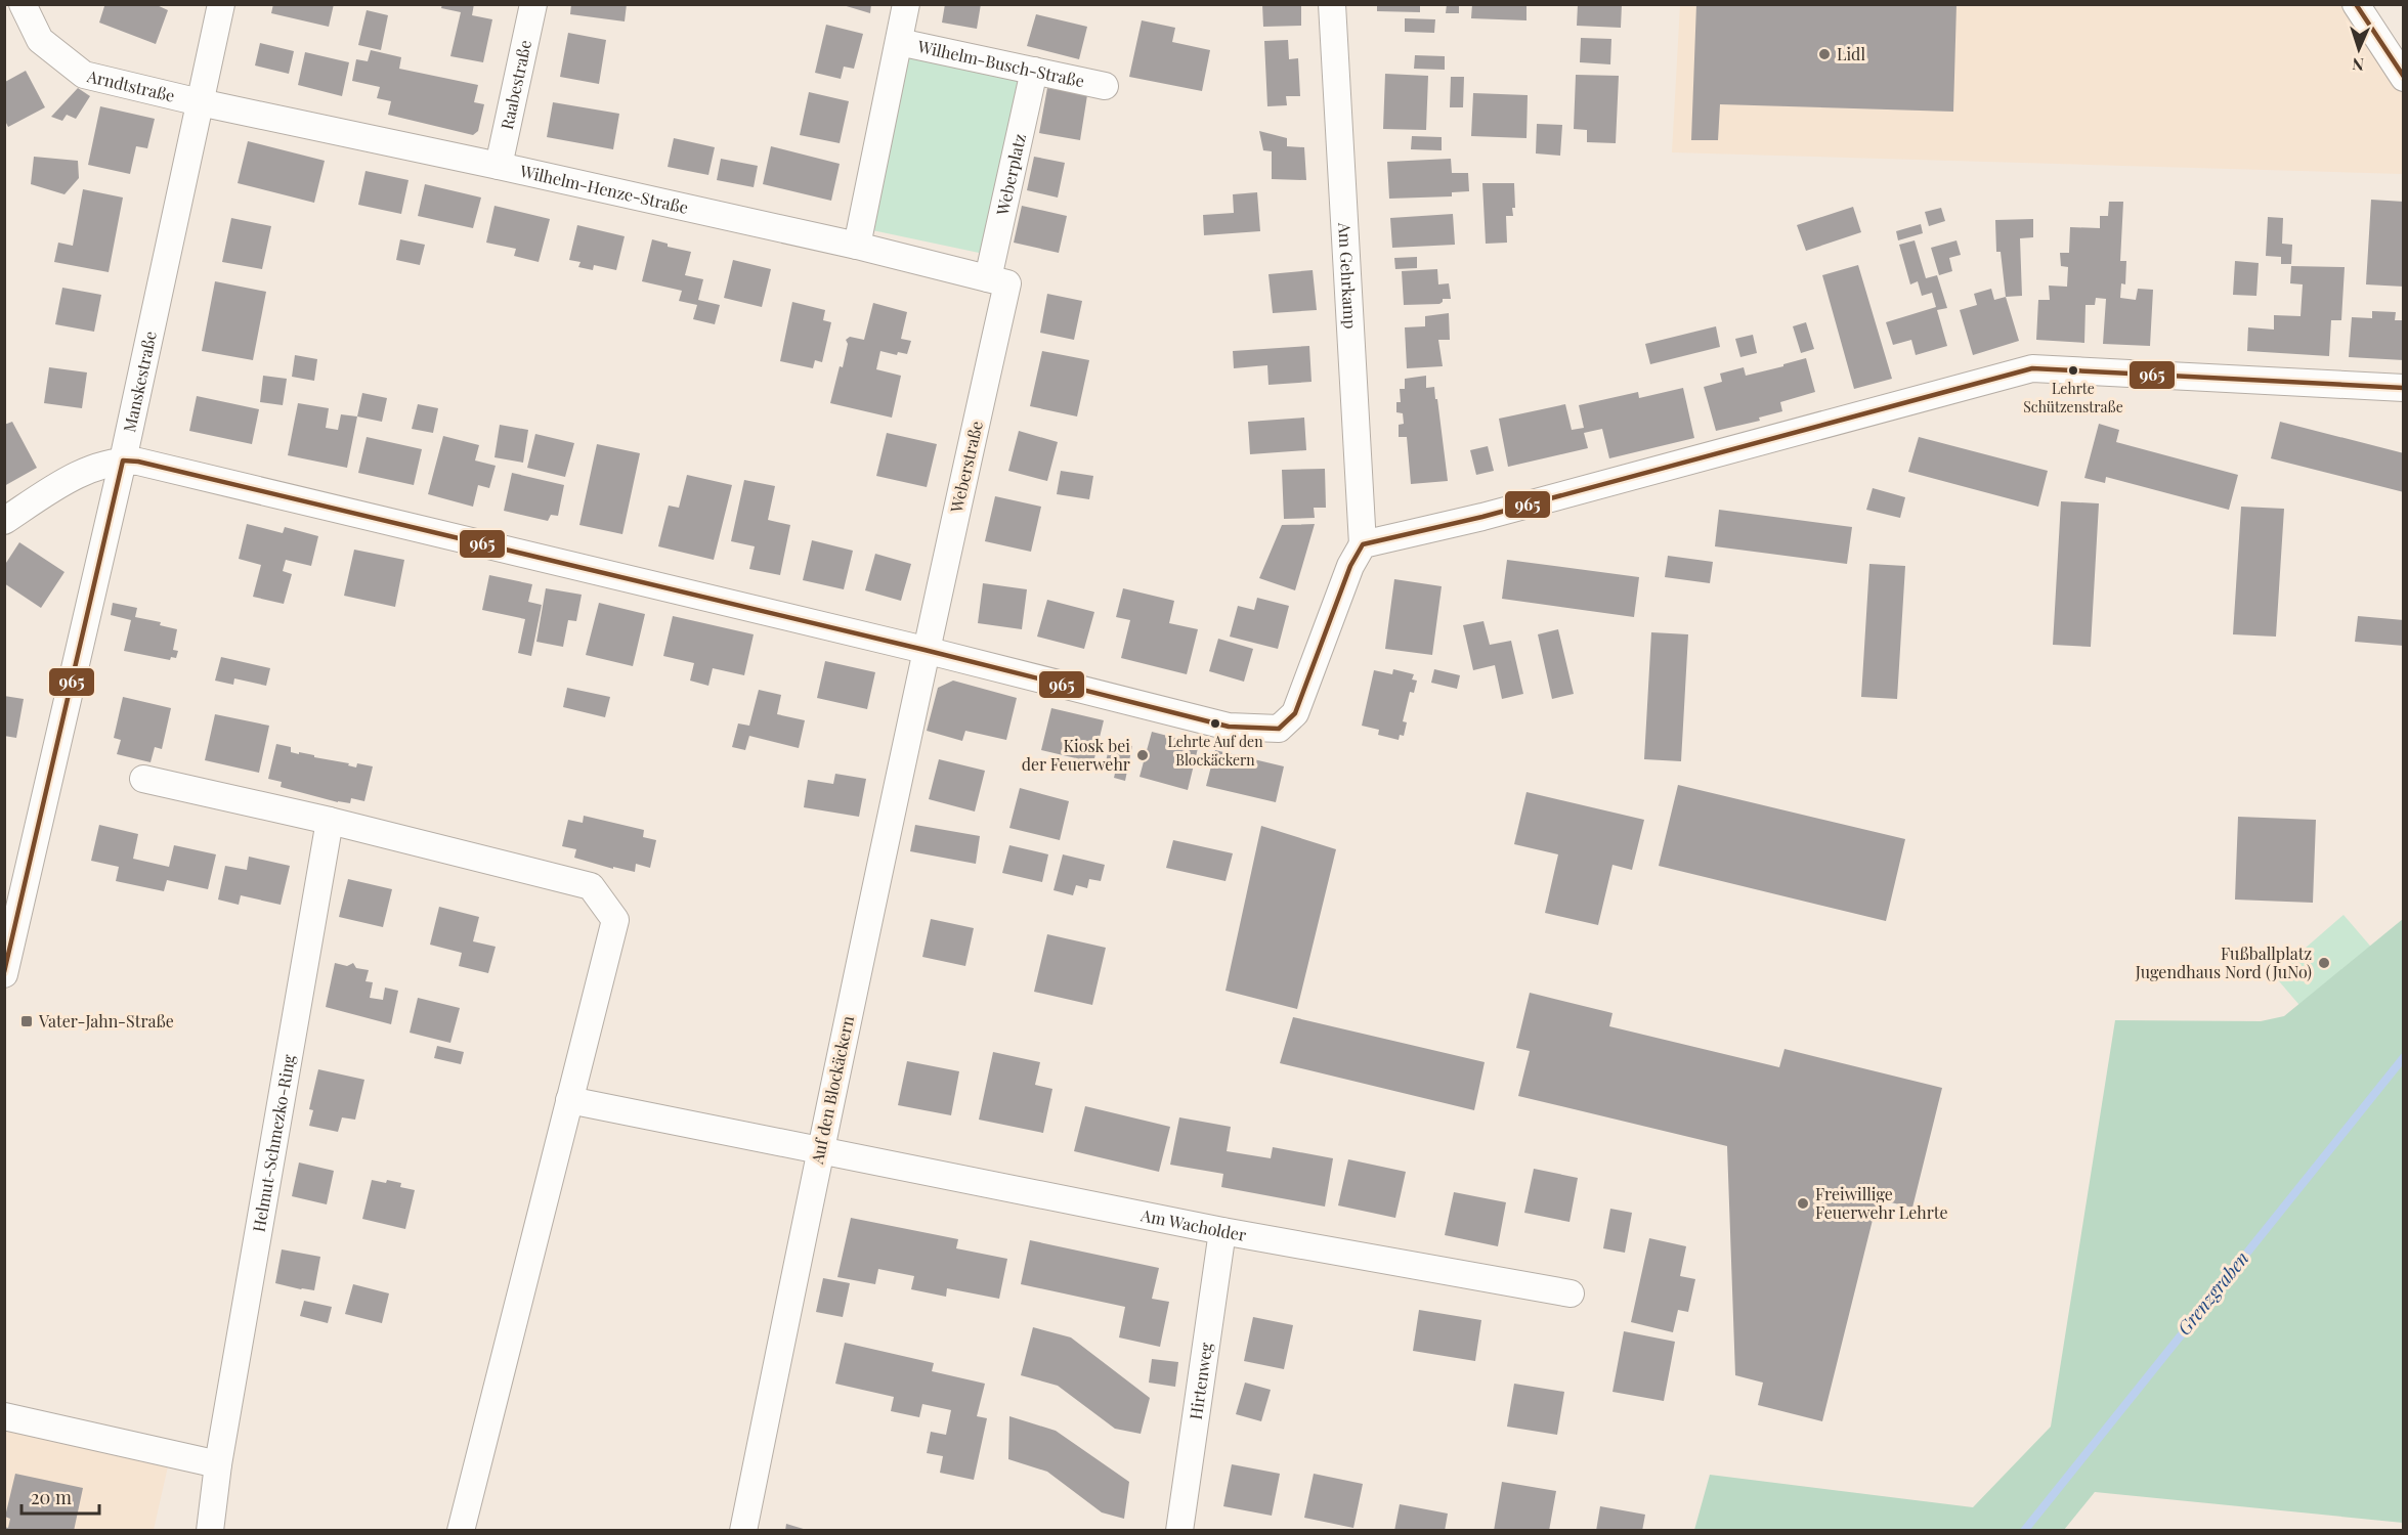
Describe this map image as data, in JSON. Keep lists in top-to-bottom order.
{
  "streets": {
    "street": [
      "Wilhelm-Busch-Straße",
      "Arndtstraße",
      "Raabestraße",
      "Weberplatz",
      "Wilhelm-Henze-Straße",
      "Am Gehrkamp",
      "Manskestraße",
      "Weberstraße",
      "Auf den Blockäckern",
      "Helmut-Schmezko-Ring",
      "Am Wacholder",
      "Hirtenweg"
    ]
  },
  "crossings": [
    ["Wilhelm-Busch-Straße", "Weberplatz"],
    ["Wilhelm-Busch-Straße", "Wilhelm-Henze-Straße"],
    ["Arndtstraße", "Wilhelm-Henze-Straße"],
    ["Arndtstraße", "Manskestraße"],
    ["Raabestraße", "Wilhelm-Henze-Straße"],
    ["Weberplatz", "Wilhelm-Henze-Straße"],
    ["Weberplatz", "Weberstraße"],
    ["Wilhelm-Henze-Straße", "Manskestraße"],
    ["Wilhelm-Henze-Straße", "Weberstraße"],
    ["Weberstraße", "Auf den Blockäckern"],
    ["Auf den Blockäckern", "Am Wacholder"],
    ["Am Wacholder", "Hirtenweg"]
  ],
  "water": ["Grenzgraben"],
  "places": {
    "other": [
      "Lidl",
      "Lehrte Schützenstraße",
      "Lehrte Auf den Blockäckern",
      "Kiosk bei der Feuerwehr",
      "Fußballplatz Jugendhaus Nord (JuNo)",
      "Freiwillige Feuerwehr Lehrte"
    ],
    "transit": ["Vater-Jahn-Straße"]
  },
  "lines": ["transit line 965"],
  "scale_bar": "20 m",
  "north": "bottom"
}
